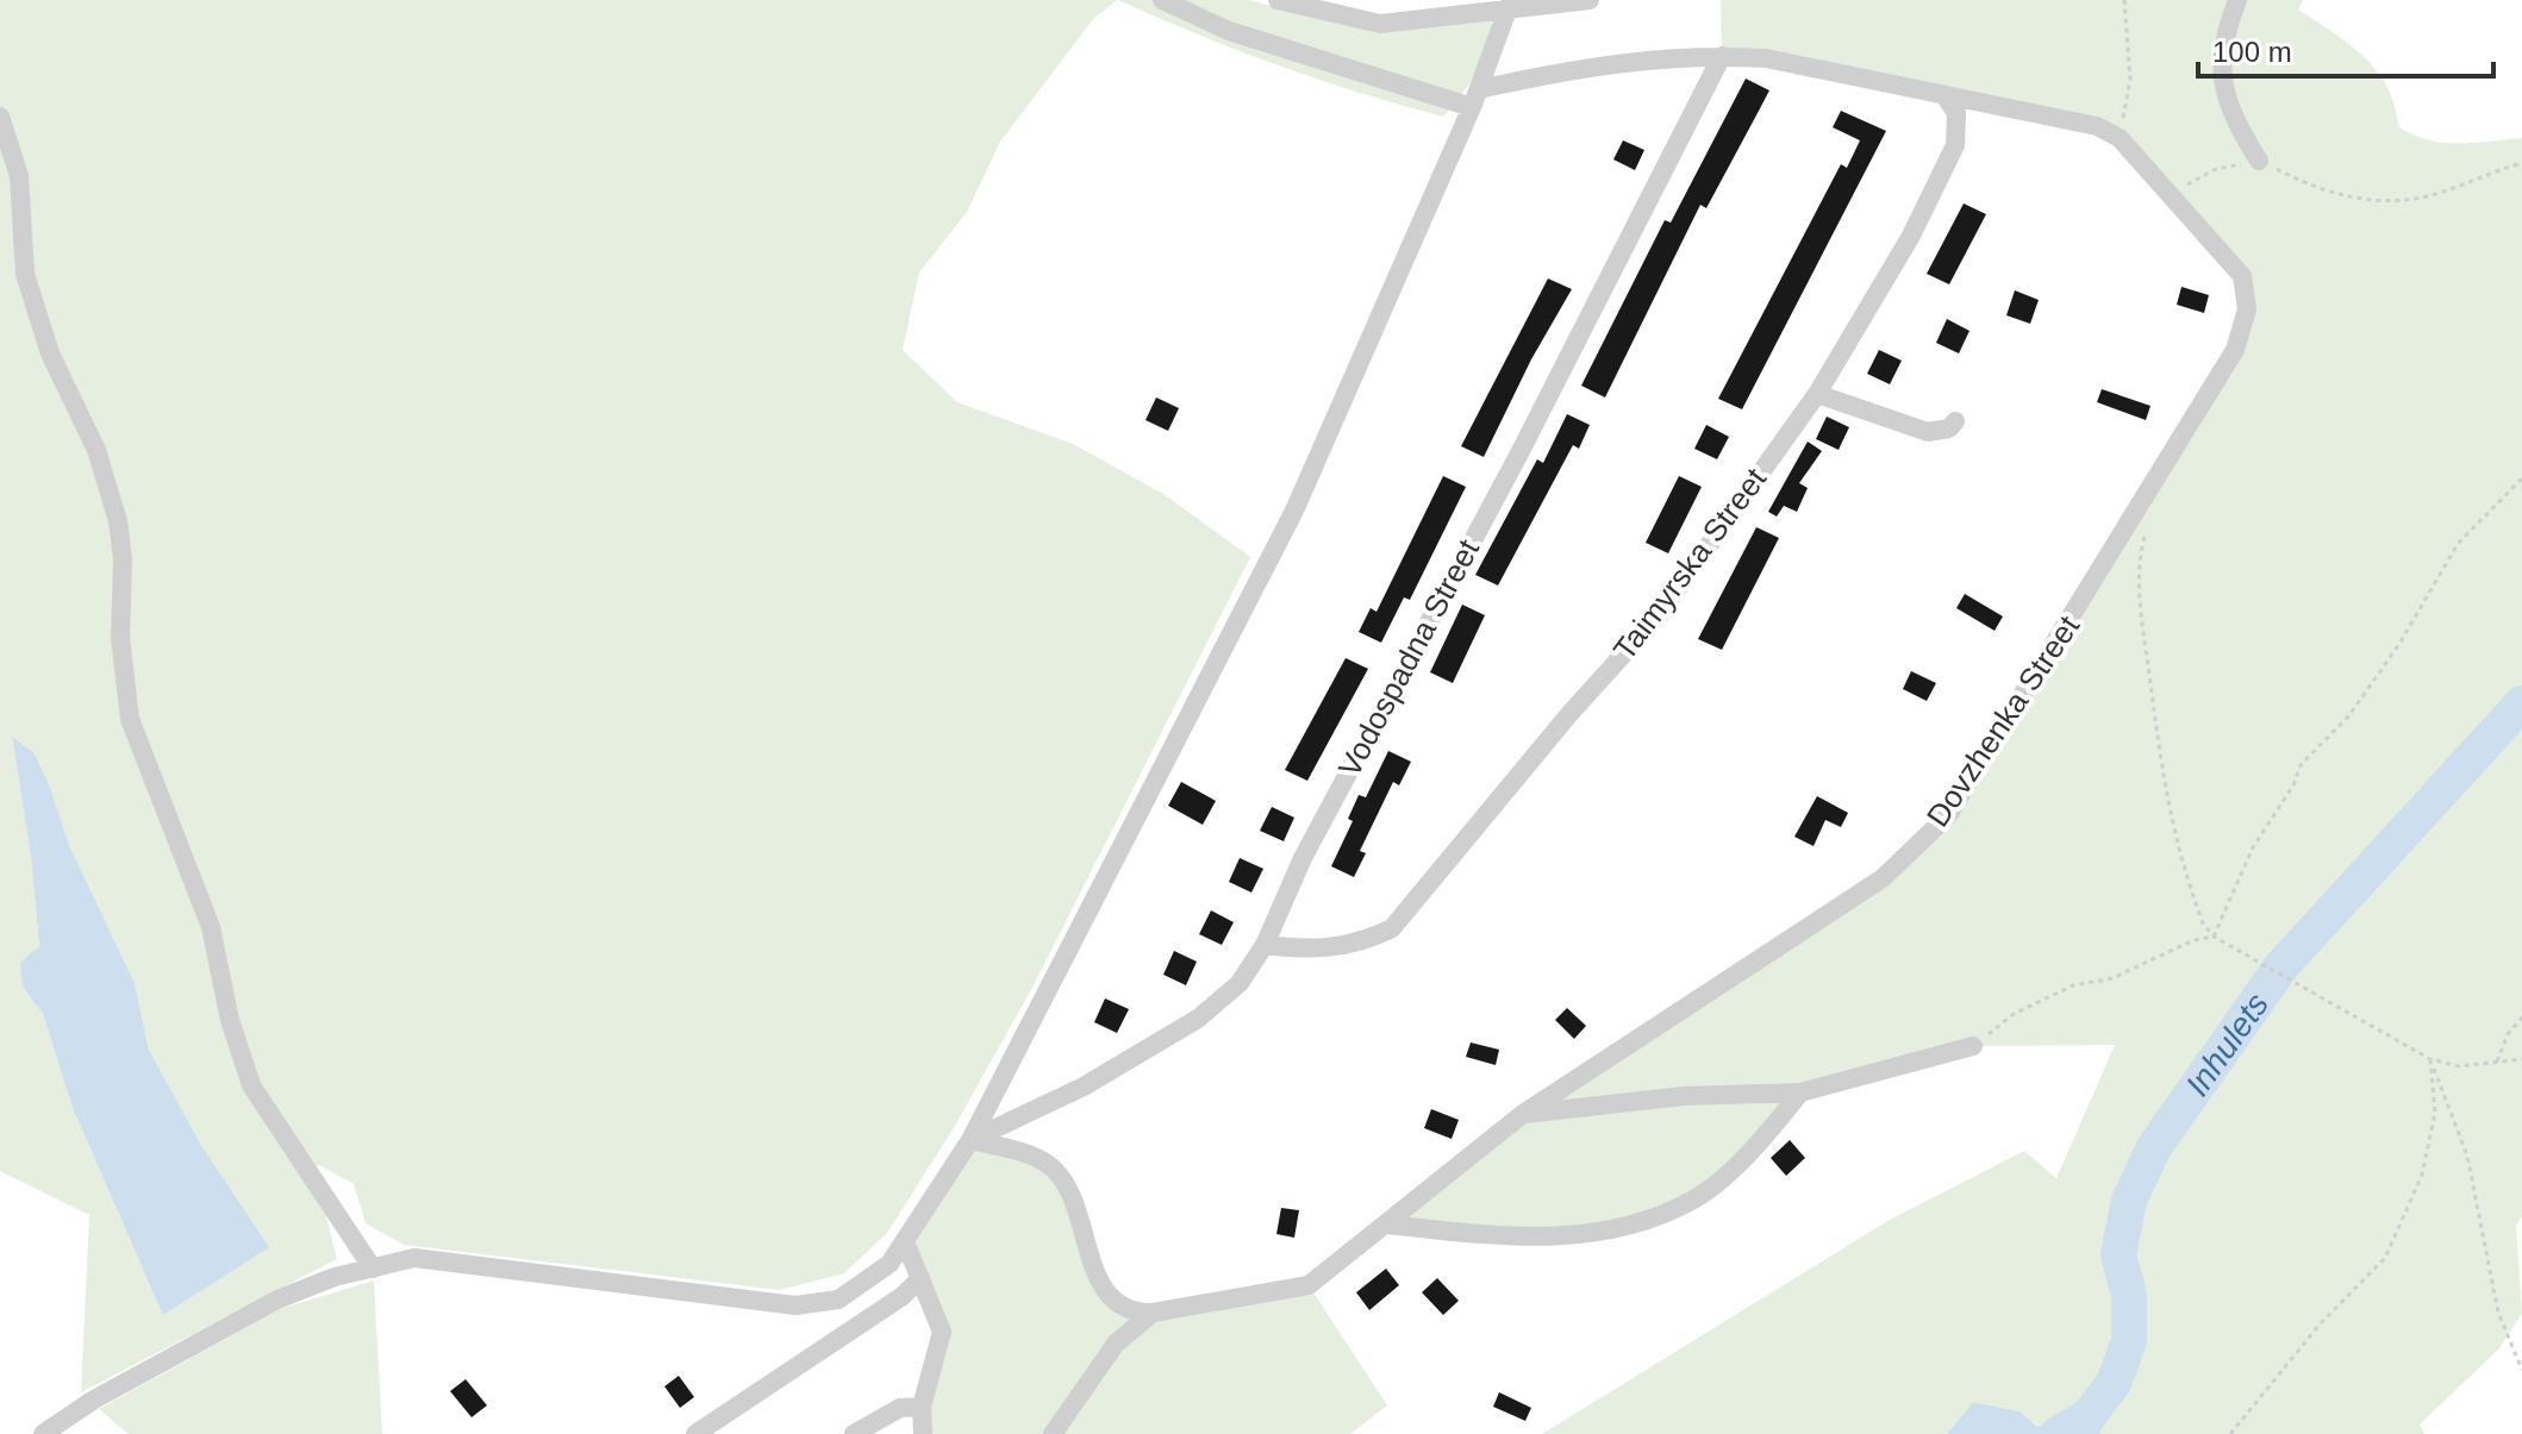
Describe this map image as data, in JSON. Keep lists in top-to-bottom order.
{
  "streets": {
    "street": ["Taimyrska Street", "Vodospadna Street", "Dovzhenka Street"]
  },
  "crossings": [
    ["Taimyrska Street", "Vodospadna Street"],
    ["Vodospadna Street", "Dovzhenka Street"]
  ],
  "water": ["Inhulets"],
  "scale_bar": "100 m"
}
